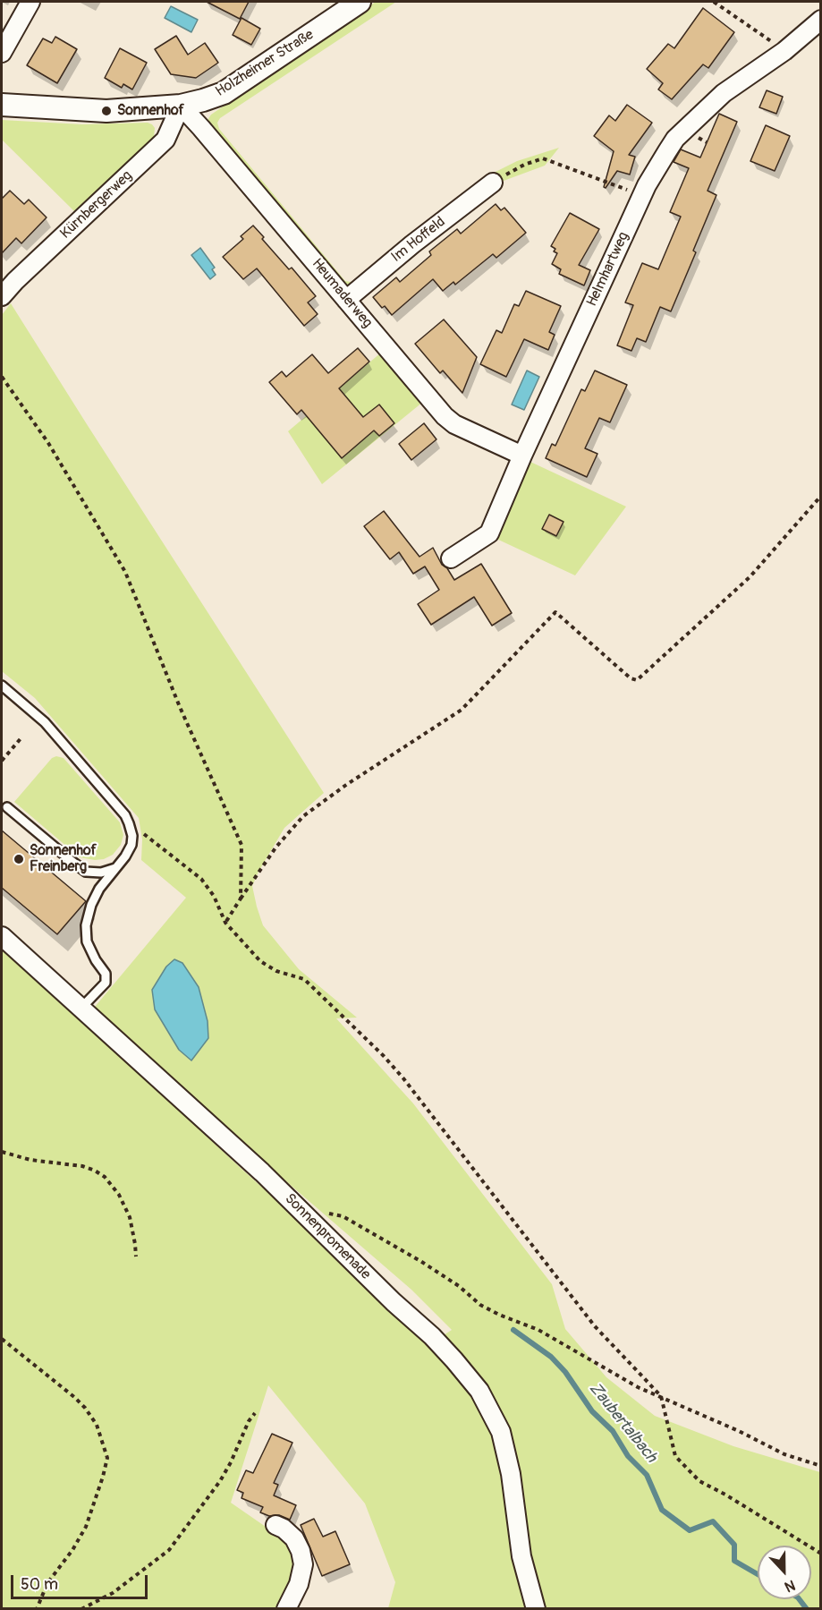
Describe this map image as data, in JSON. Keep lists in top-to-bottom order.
{
  "streets": {
    "street": [
      "Holzheimer Straße",
      "Kürnbergerweg",
      "Im Hoffeld",
      "Helmhartweg",
      "Heumaderweg",
      "Sonnenpromenade"
    ]
  },
  "crossings": [
    ["Holzheimer Straße", "Kürnbergerweg"],
    ["Holzheimer Straße", "Heumaderweg"],
    ["Kürnbergerweg", "Heumaderweg"],
    ["Im Hoffeld", "Heumaderweg"],
    ["Helmhartweg", "Heumaderweg"]
  ],
  "water": ["Zaubertalbach"],
  "places": ["Sonnenhof", "Sonnenhof Freinberg"],
  "scale_bar": "50 m",
  "north": "bottom"
}
